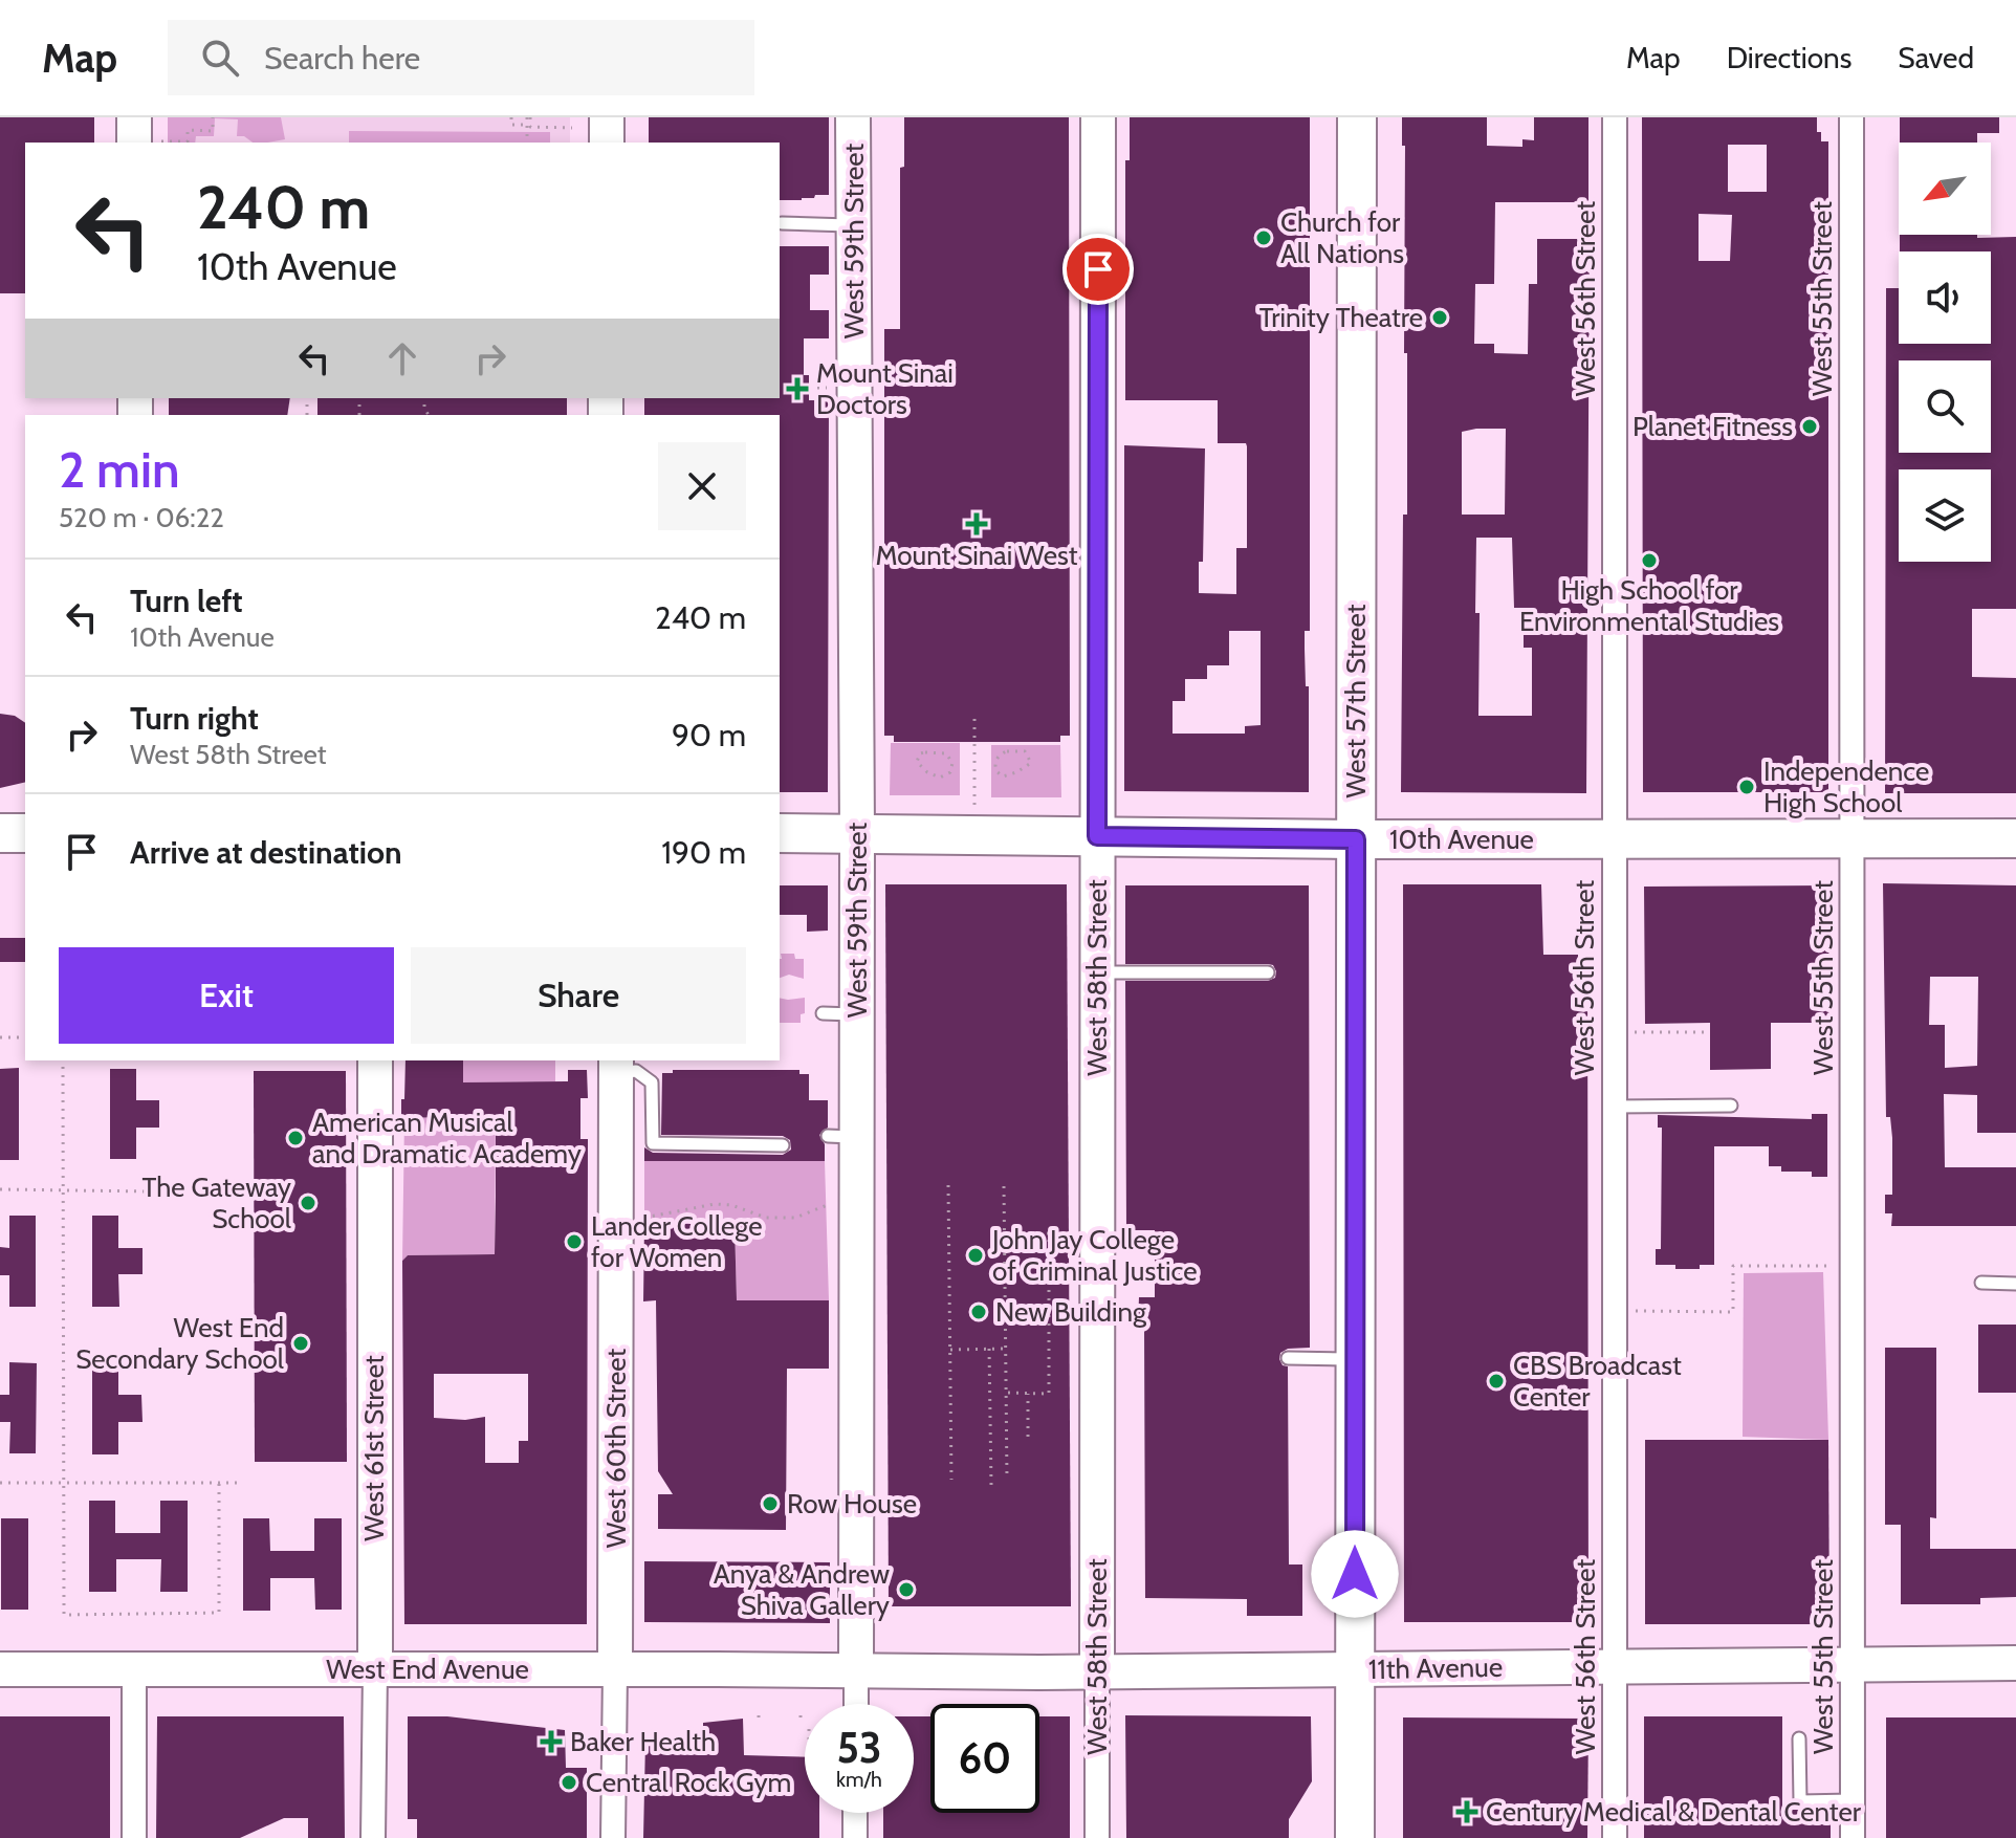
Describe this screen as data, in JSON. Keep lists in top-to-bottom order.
{
  "streets": {
    "main road": ["West 57th Street", "10th Avenue"],
    "street": [
      "West 59th Street",
      "West 56th Street",
      "West 55th Street",
      "West 58th Street",
      "West 61st Street",
      "West 60th Street",
      "11th Avenue",
      "West End Avenue"
    ]
  },
  "crossings": [
    ["West 59th Street", "10th Avenue"],
    ["West 59th Street", "11th Avenue"],
    ["West 59th Street", "West End Avenue"],
    ["West 56th Street", "10th Avenue"],
    ["West 56th Street", "11th Avenue"],
    ["West 55th Street", "10th Avenue"],
    ["West 55th Street", "11th Avenue"],
    ["West 57th Street", "10th Avenue"],
    ["West 57th Street", "11th Avenue"],
    ["10th Avenue", "West 58th Street"],
    ["West 58th Street", "11th Avenue"],
    ["West 61st Street", "West End Avenue"],
    ["West 60th Street", "West End Avenue"],
    ["11th Avenue", "West End Avenue"]
  ],
  "places": {
    "other": [
      "Church for All Nations",
      "Trinity Theatre",
      "Planet Fitness",
      "High School for Environmental Studies",
      "Independence High School",
      "American Musical and Dramatic Academy",
      "The Gateway School",
      "Lander College for Women",
      "John Jay College of Criminal Justice",
      "New Building",
      "West End Secondary School",
      "CBS Broadcast Center",
      "Row House",
      "Anya & Andrew Shiva Gallery",
      "Central Rock Gym"
    ],
    "health": [
      "Mount Sinai Doctors",
      "Mount Sinai West",
      "Baker Health",
      "Century Medical & Dental Center"
    ]
  },
  "north": "bottom left",
  "page": {
    "header": "Map",
    "search": "Search here",
    "nav": ["Map", "Directions", "Saved"],
    "turn": ["240 m", "10th Avenue"],
    "heading": ["2 min", "520 m · 06:22"],
    "list": [
      {
        "name": "Turn left",
        "note": "10th Avenue",
        "value": "240 m"
      },
      {
        "name": "Turn right",
        "note": "West 58th Street",
        "value": "90 m"
      },
      {
        "name": "Arrive at destination",
        "value": "190 m"
      }
    ],
    "buttons": ["Exit", "Share"],
    "speed": "53 km/h",
    "limit": "60"
  }
}
